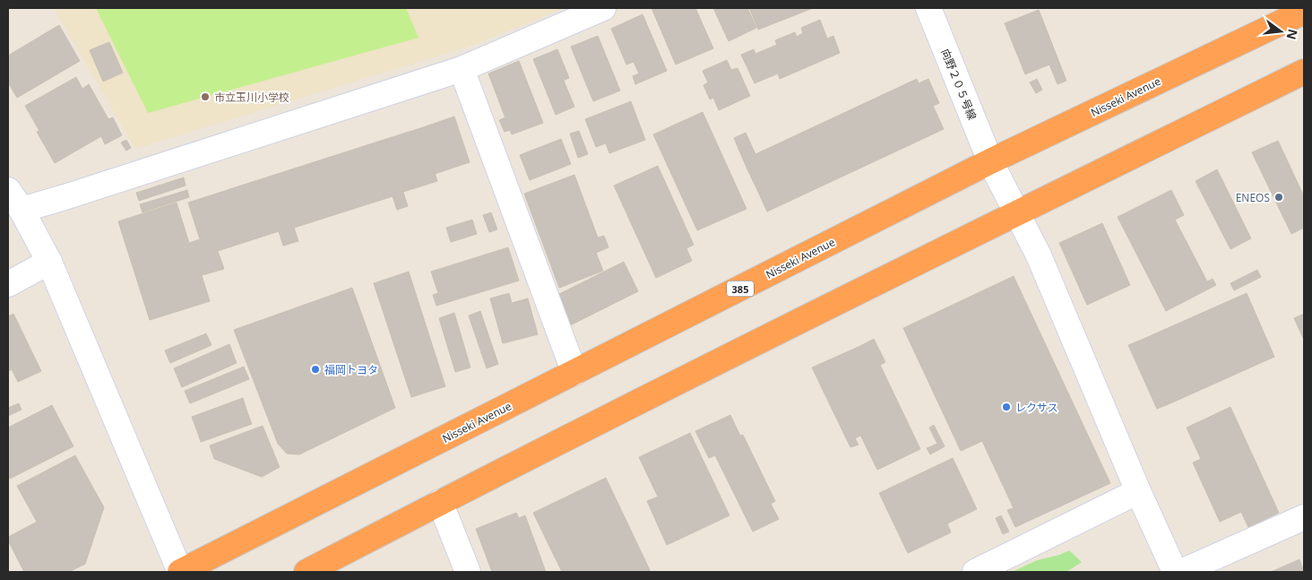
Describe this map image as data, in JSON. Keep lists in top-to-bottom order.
{
  "streets": {
    "highway": ["Nisseki Avenue", "385"],
    "street": ["向野２０５号線"]
  },
  "crossings": [
    ["向野２０５号線", "Nisseki Avenue"]
  ],
  "places": [
    "市立玉川小学校",
    "ENEOS",
    "福岡トヨタ",
    "レクサス"
  ],
  "north": "right"
}
